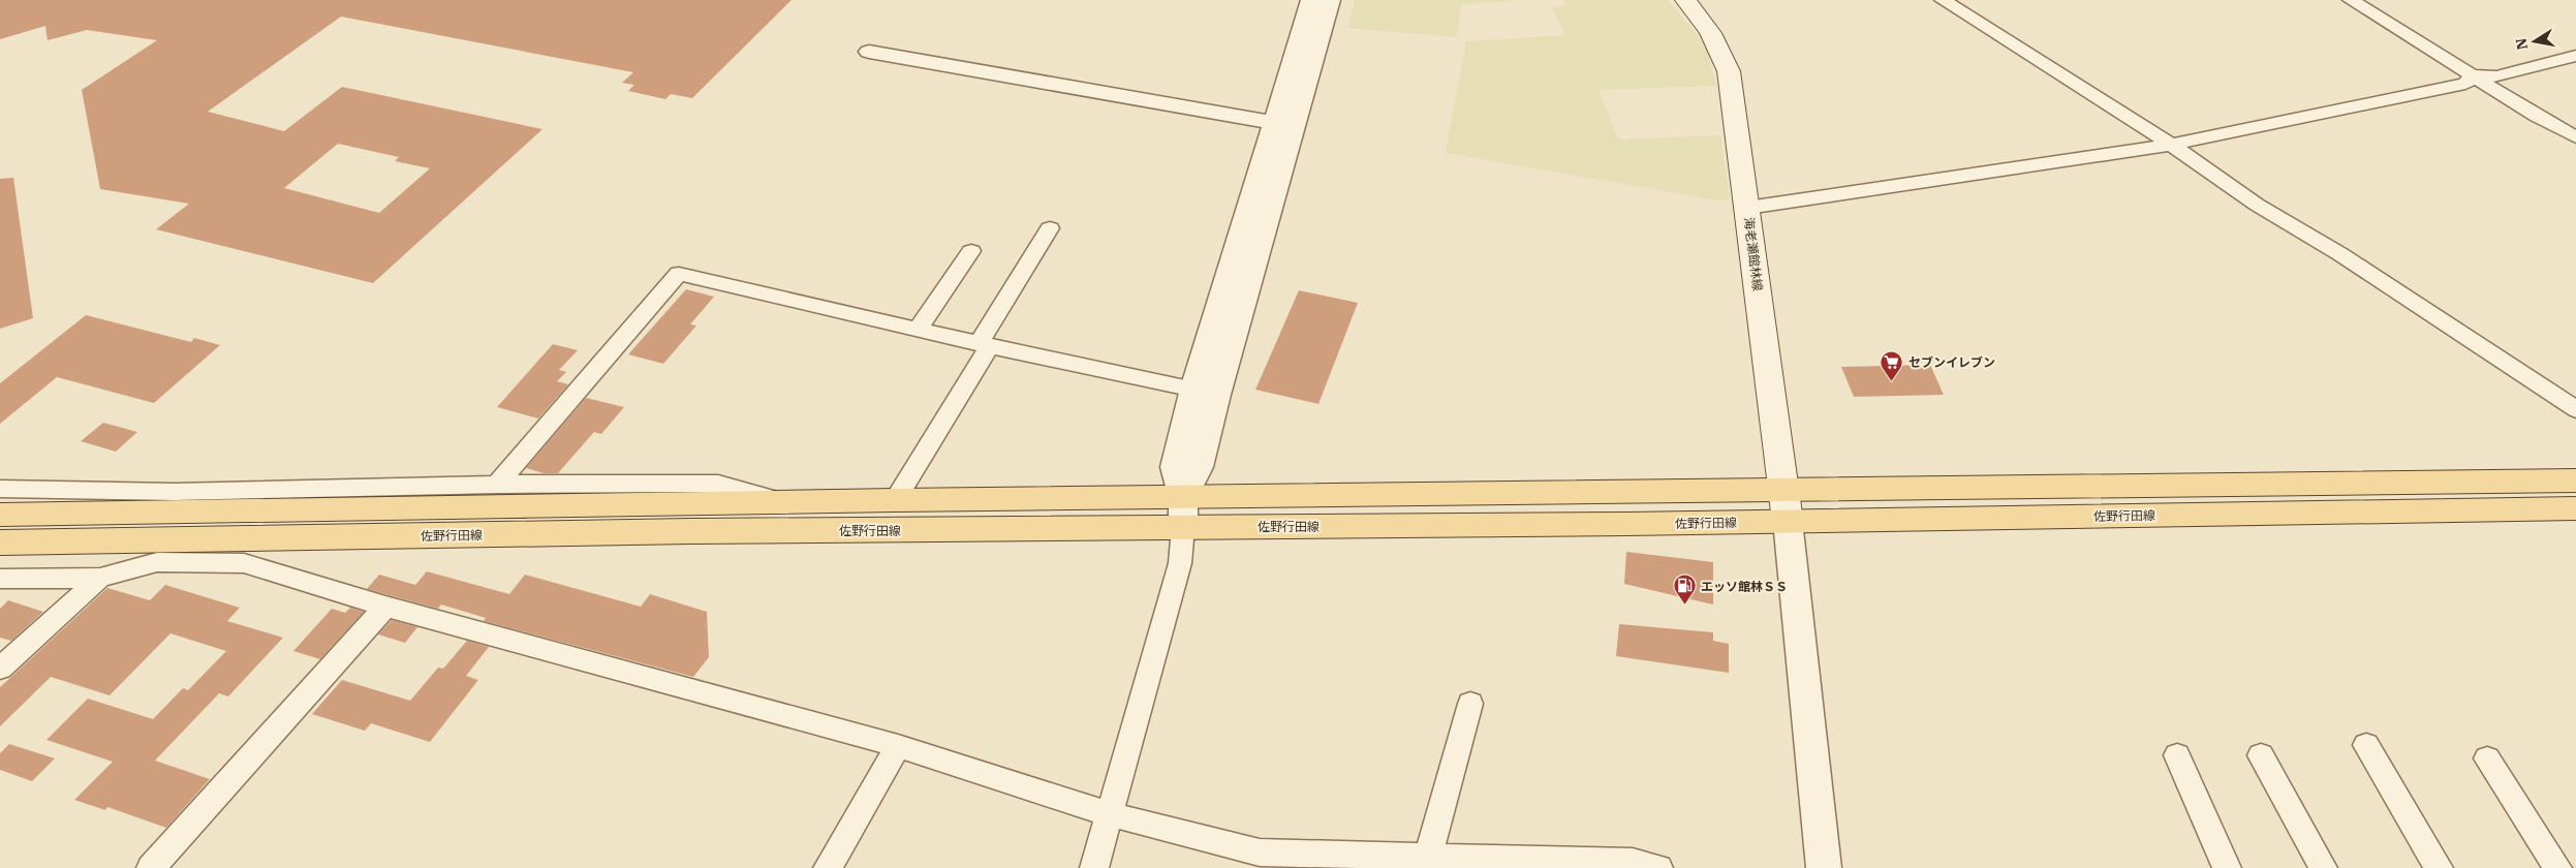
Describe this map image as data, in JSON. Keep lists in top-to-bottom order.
{
  "streets": {
    "main road": ["海老瀬館林線", "佐野行田線"]
  },
  "crossings": [
    ["海老瀬館林線", "佐野行田線"]
  ],
  "places": {
    "supermarket": ["セブンイレブン"],
    "fuel station": ["エッソ館林ＳＳ"]
  },
  "north": "left"
}
